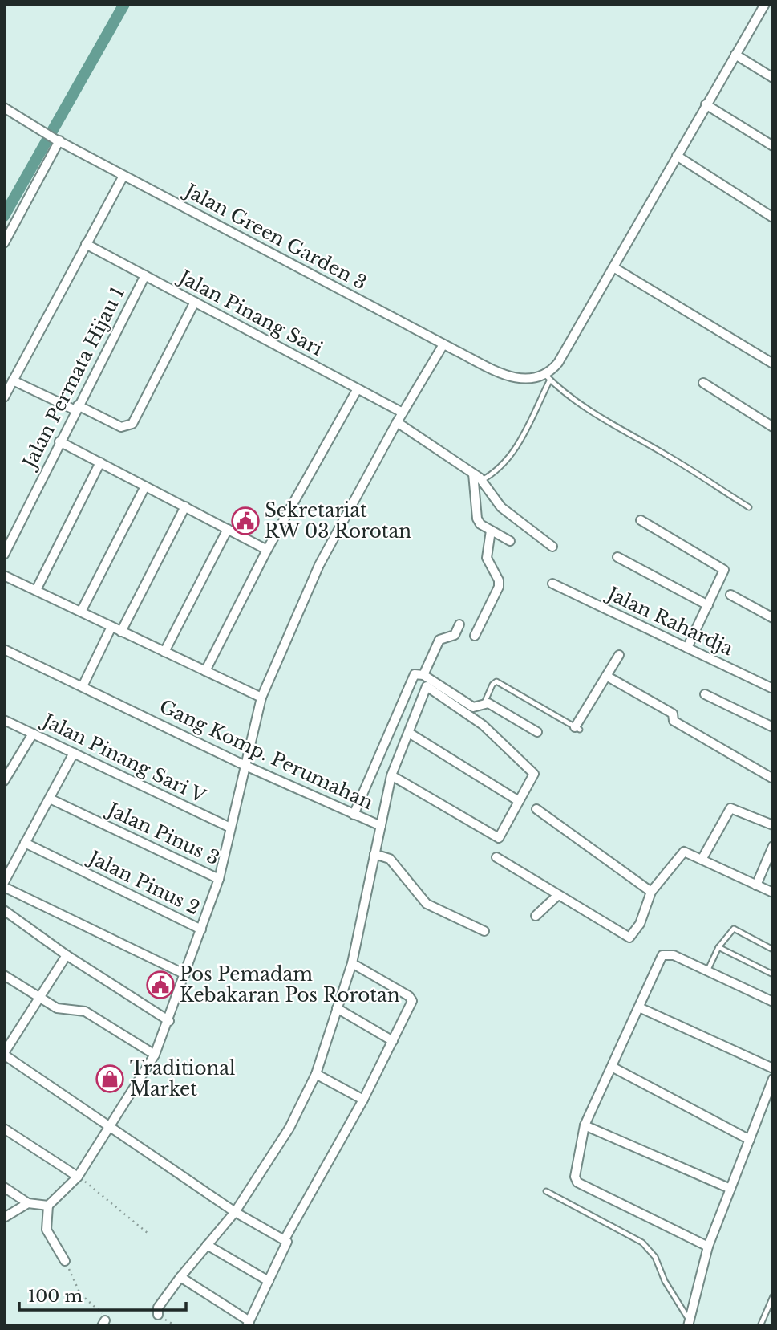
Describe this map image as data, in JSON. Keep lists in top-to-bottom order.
{
  "streets": {
    "street": [
      "Jalan Green Garden 3",
      "Jalan Pinang Sari",
      "Jalan Permata Hijau 1",
      "Jalan Rahardja",
      "Gang Komp. Perumahan",
      "Jalan Pinang Sari V",
      "Jalan Pinus 3",
      "Jalan Pinus 2"
    ]
  },
  "crossings": [
    ["Jalan Green Garden 3", "Jalan Pinus 3"],
    ["Jalan Pinang Sari", "Jalan Permata Hijau 1"],
    ["Jalan Pinang Sari", "Jalan Pinus 3"],
    ["Gang Komp. Perumahan", "Jalan Pinus 3"],
    ["Jalan Pinang Sari V", "Jalan Pinus 3"],
    ["Jalan Pinus 3", "Jalan Pinus 2"]
  ],
  "places": {
    "public building": ["Sekretariat RW 03 Rorotan", "Pos Pemadam Kebakaran Pos Rorotan"],
    "shop": ["Traditional Market"]
  },
  "scale_bar": "100 m"
}
